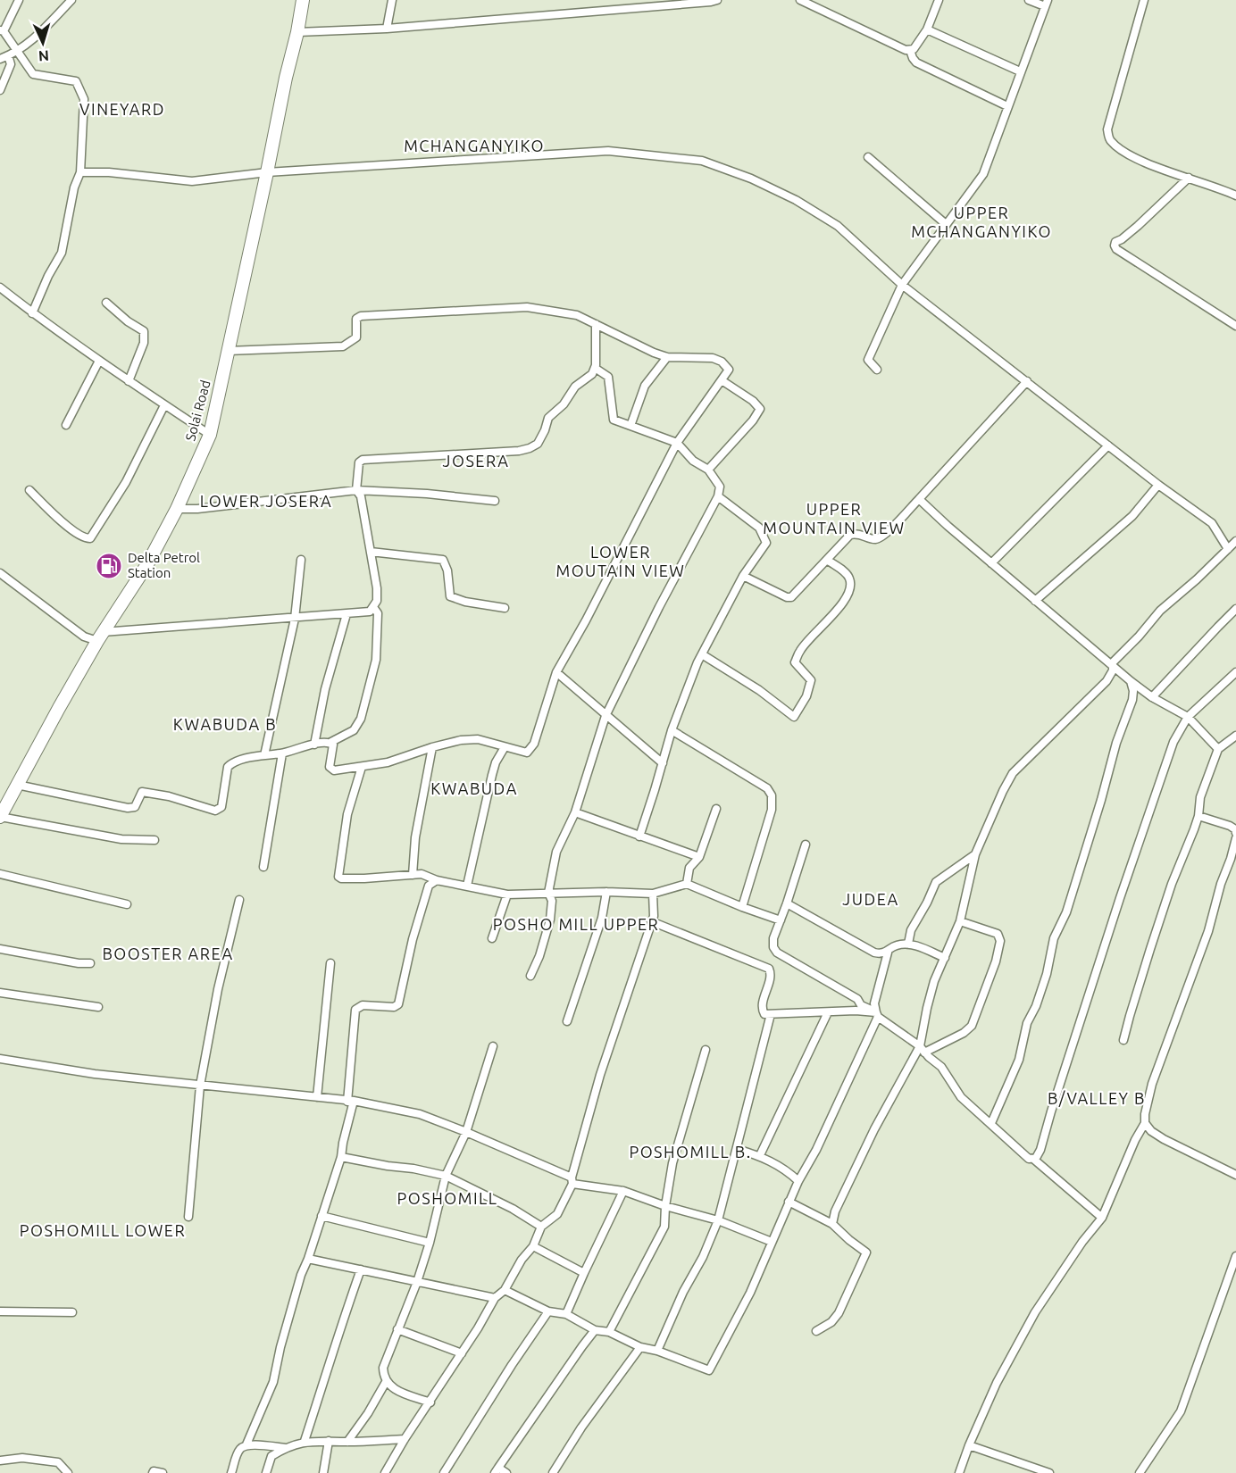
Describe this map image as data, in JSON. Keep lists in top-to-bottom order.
{
  "streets": {
    "highway": ["Solai Road"]
  },
  "districts": [
    "VINEYARD",
    "MCHANGANYIKO",
    "UPPER MCHANGANYIKO",
    "JOSERA",
    "LOWER JOSERA",
    "UPPER MOUNTAIN VIEW",
    "LOWER MOUTAIN VIEW",
    "KWABUDA B",
    "KWABUDA",
    "JUDEA",
    "POSHO MILL UPPER",
    "BOOSTER AREA",
    "B/VALLEY B",
    "POSHOMILL B.",
    "POSHOMILL",
    "POSHOMILL LOWER"
  ],
  "places": {
    "fuel station": ["Delta Petrol Station"]
  },
  "north": "bottom"
}
